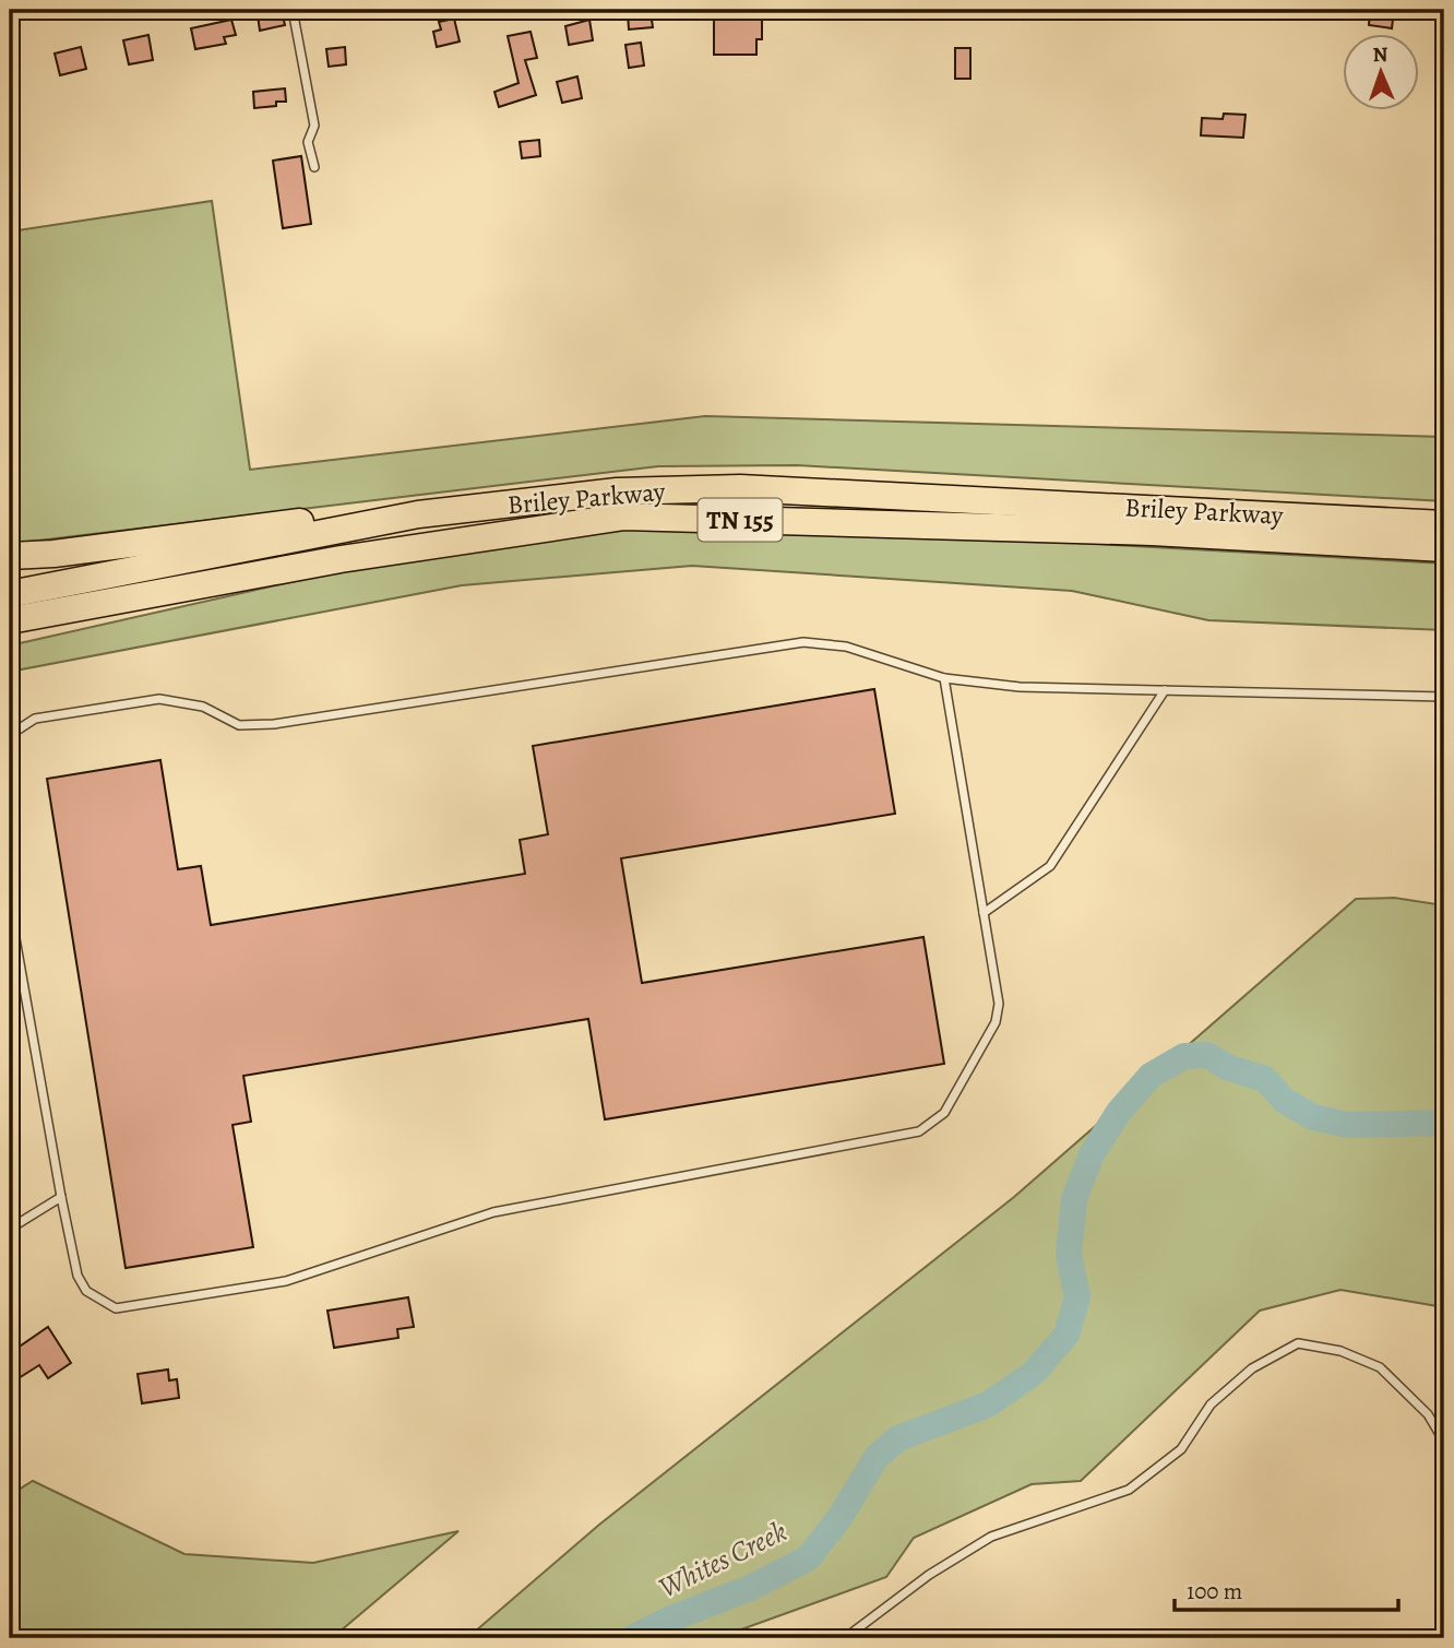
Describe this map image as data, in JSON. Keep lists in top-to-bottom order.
{
  "streets": {
    "highway": ["Briley Parkway", "TN 155"]
  },
  "water": ["Whites Creek"],
  "scale_bar": "100 m",
  "north": "top"
}
